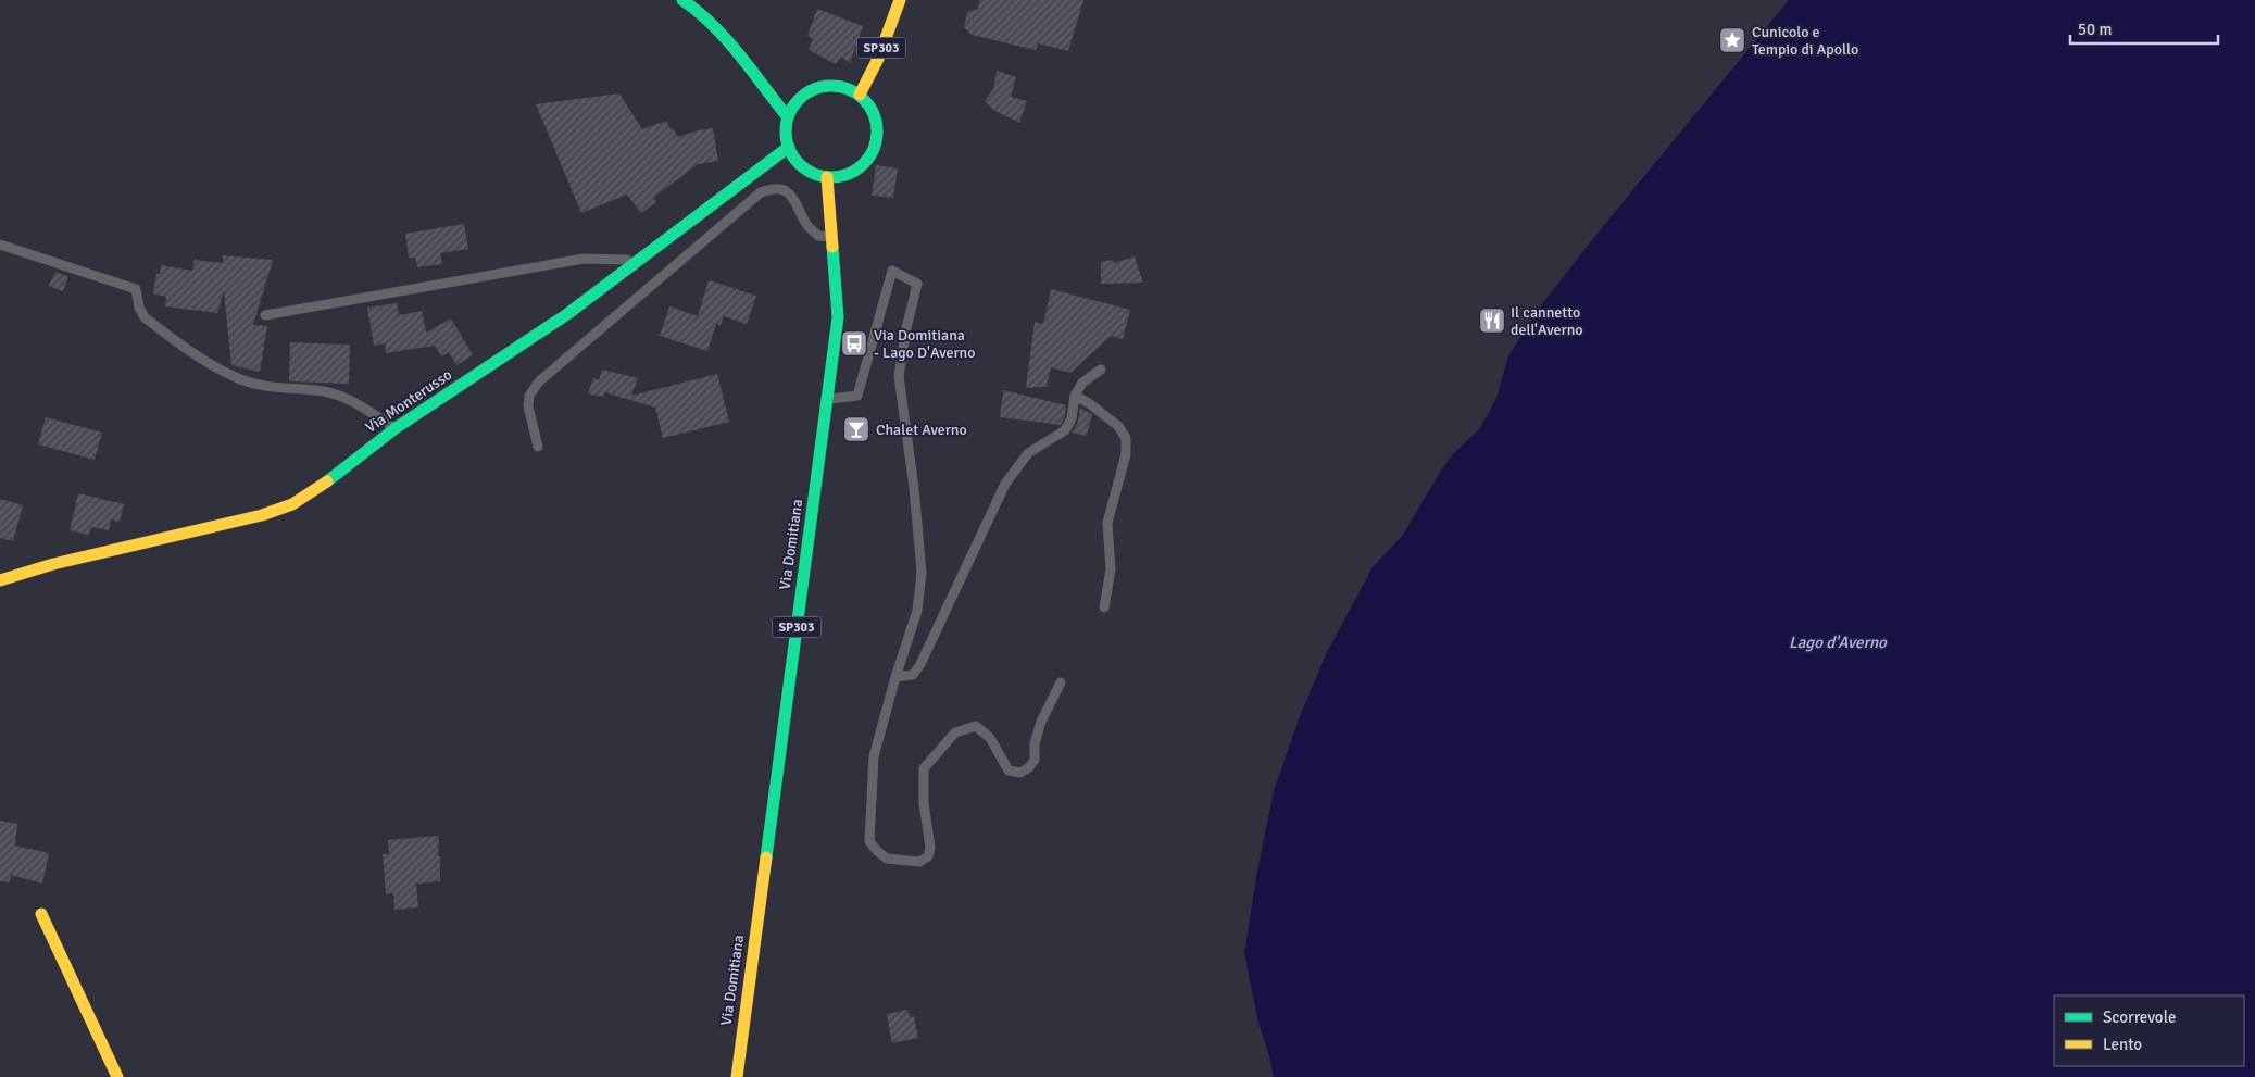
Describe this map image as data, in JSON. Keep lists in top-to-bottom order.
{
  "streets": {
    "main road": ["SP303", "Via Monterusso", "Via Domitiana"]
  },
  "crossings": [
    ["SP303", "Via Monterusso"],
    ["SP303", "Via Domitiana"],
    ["Via Monterusso", "Via Domitiana"]
  ],
  "water": ["Lago d'Averno"],
  "places": {
    "place": ["Cunicolo e Tempio di Apollo"],
    "restaurant": ["Il cannetto dell'Averno"],
    "bus stop": ["Via Domitiana - Lago D'Averno"],
    "bar": ["Chalet Averno"]
  },
  "legend": ["Scorrevole", "Lento"],
  "scale_bar": "50 m"
}
